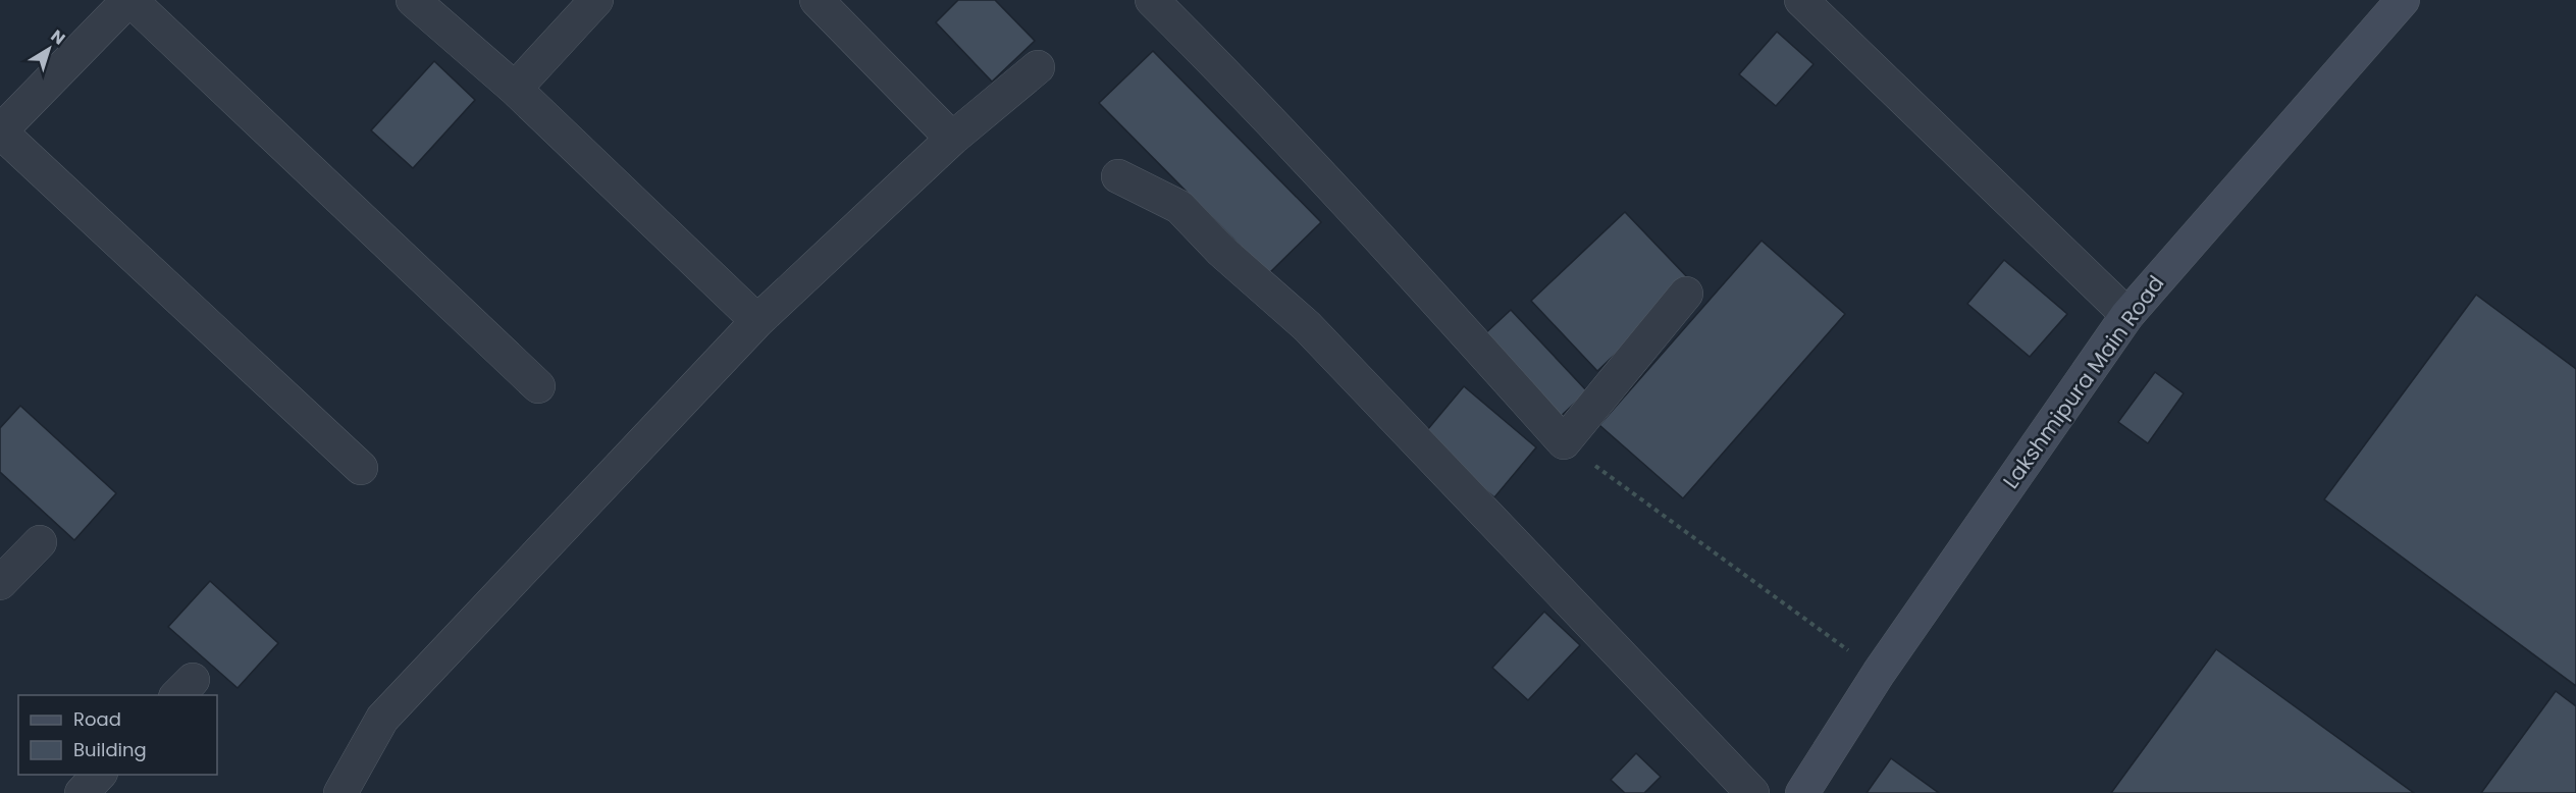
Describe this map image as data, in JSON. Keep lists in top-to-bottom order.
{
  "streets": {
    "main road": ["Lakshmipura Main Road"]
  },
  "legend": ["Road", "Building"],
  "north": "top right"
}
